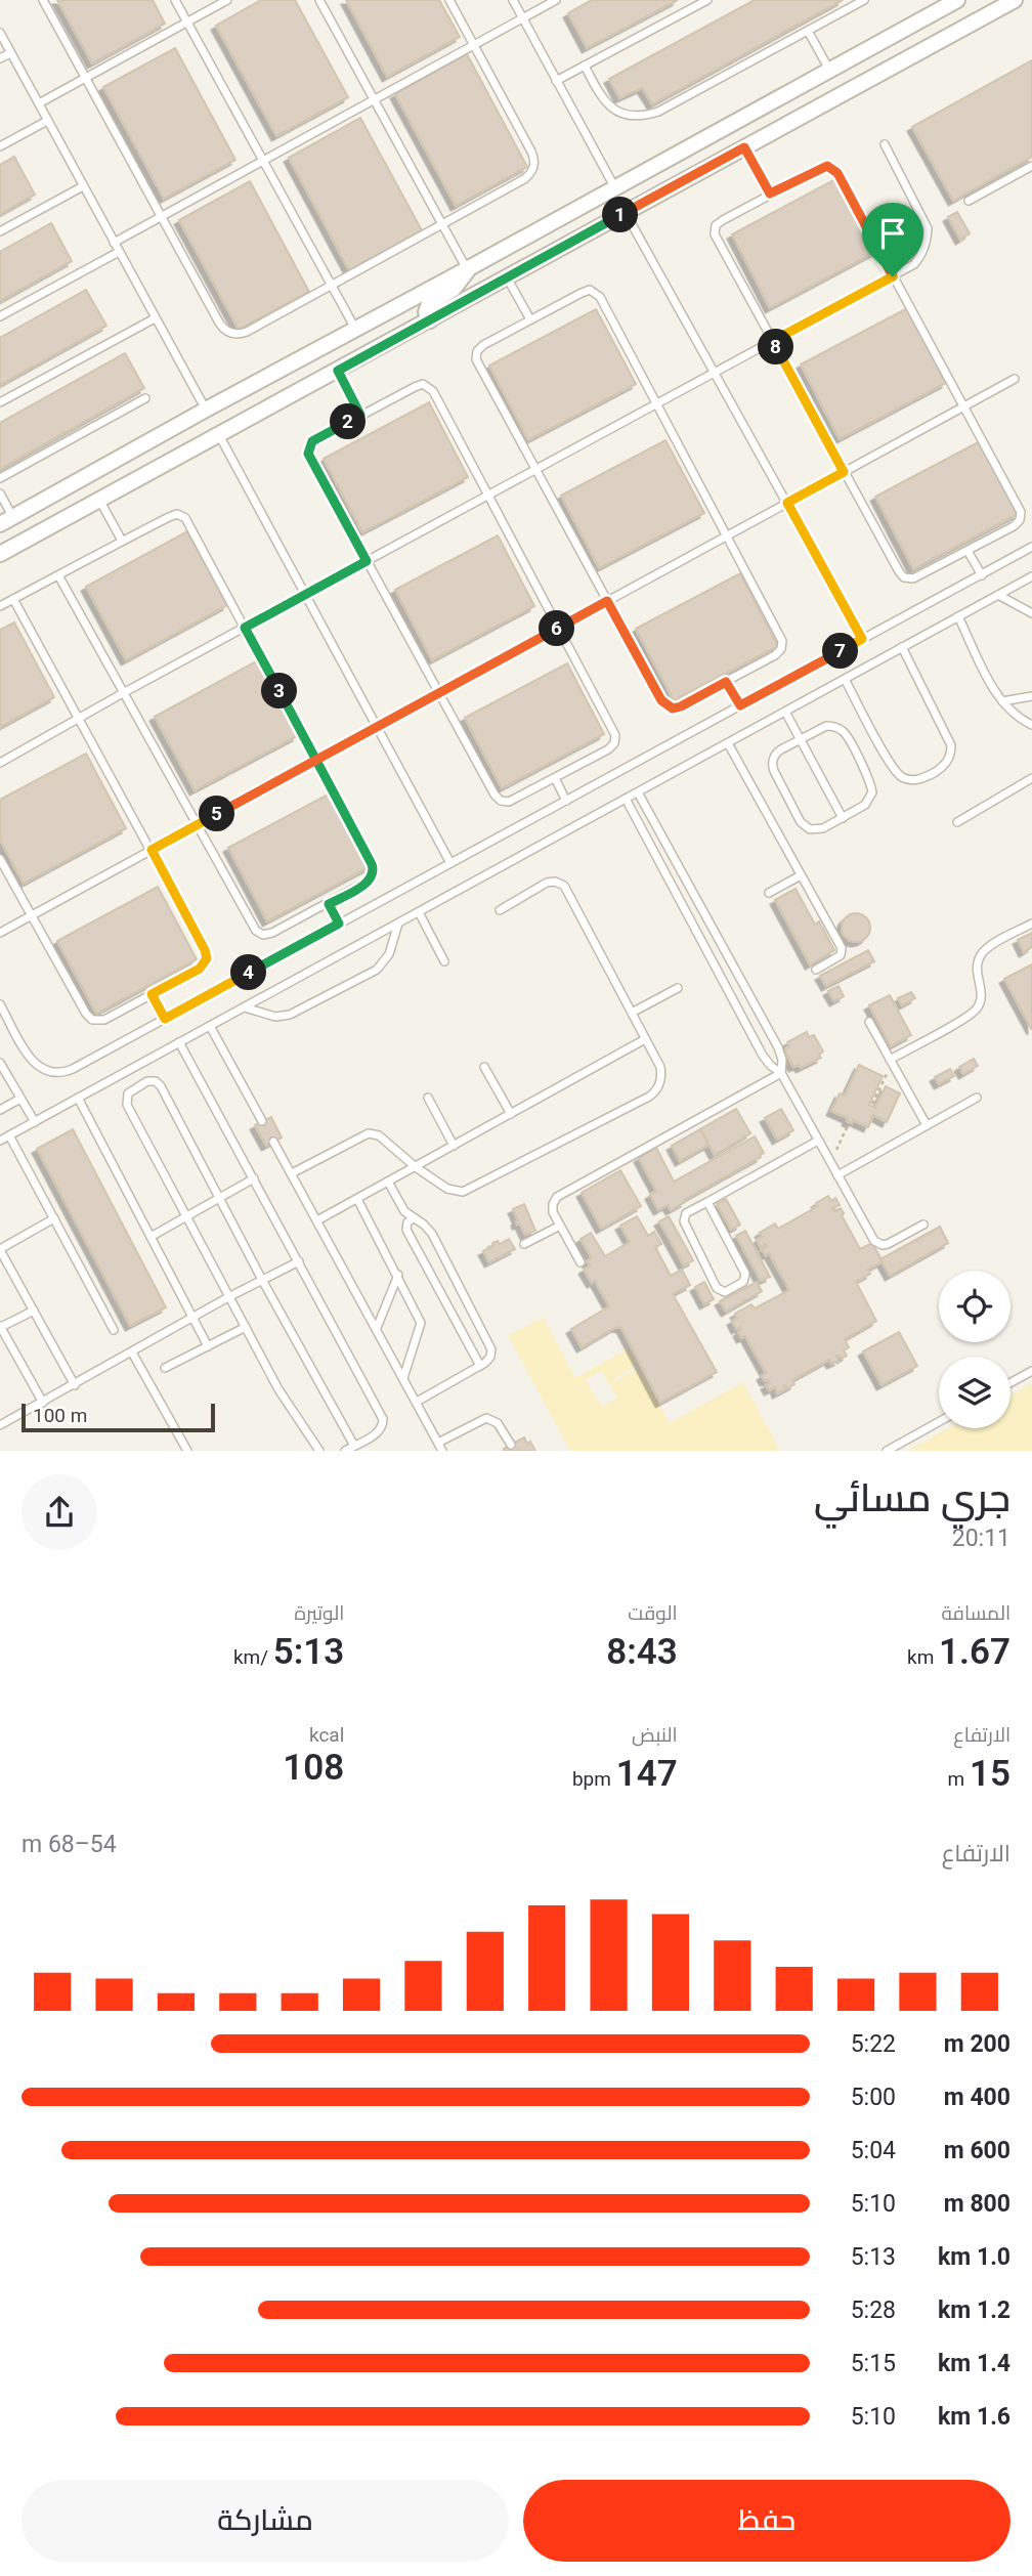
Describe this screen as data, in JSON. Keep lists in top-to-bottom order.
{
  "scale_bar": "100 m",
  "page": {
    "pins": [
      "1",
      "8",
      "2",
      "6",
      "7",
      "3",
      "5",
      "4"
    ],
    "scale": "100 m",
    "heading": ["جري مسائي", "20:11"],
    "stats": [
      ["المسافة", "1.67 km"],
      ["الوقت", "8:43"],
      ["الوتيرة", "5:13 /km"],
      ["الارتفاع", "15 m"],
      ["النبض", "147 bpm"],
      ["kcal", "108"]
    ],
    "chart": ["الارتفاع", "54–68 m"],
    "list": [
      {
        "name": "200 m",
        "note": "5:22"
      },
      {
        "name": "400 m",
        "note": "5:00"
      },
      {
        "name": "600 m",
        "note": "5:04"
      },
      {
        "name": "800 m",
        "note": "5:10"
      },
      {
        "name": "1.0 km",
        "note": "5:13"
      },
      {
        "name": "1.2 km",
        "note": "5:28"
      },
      {
        "name": "1.4 km",
        "note": "5:15"
      },
      {
        "name": "1.6 km",
        "note": "5:10"
      }
    ],
    "buttons": ["حفظ", "مشاركة"]
  }
}
